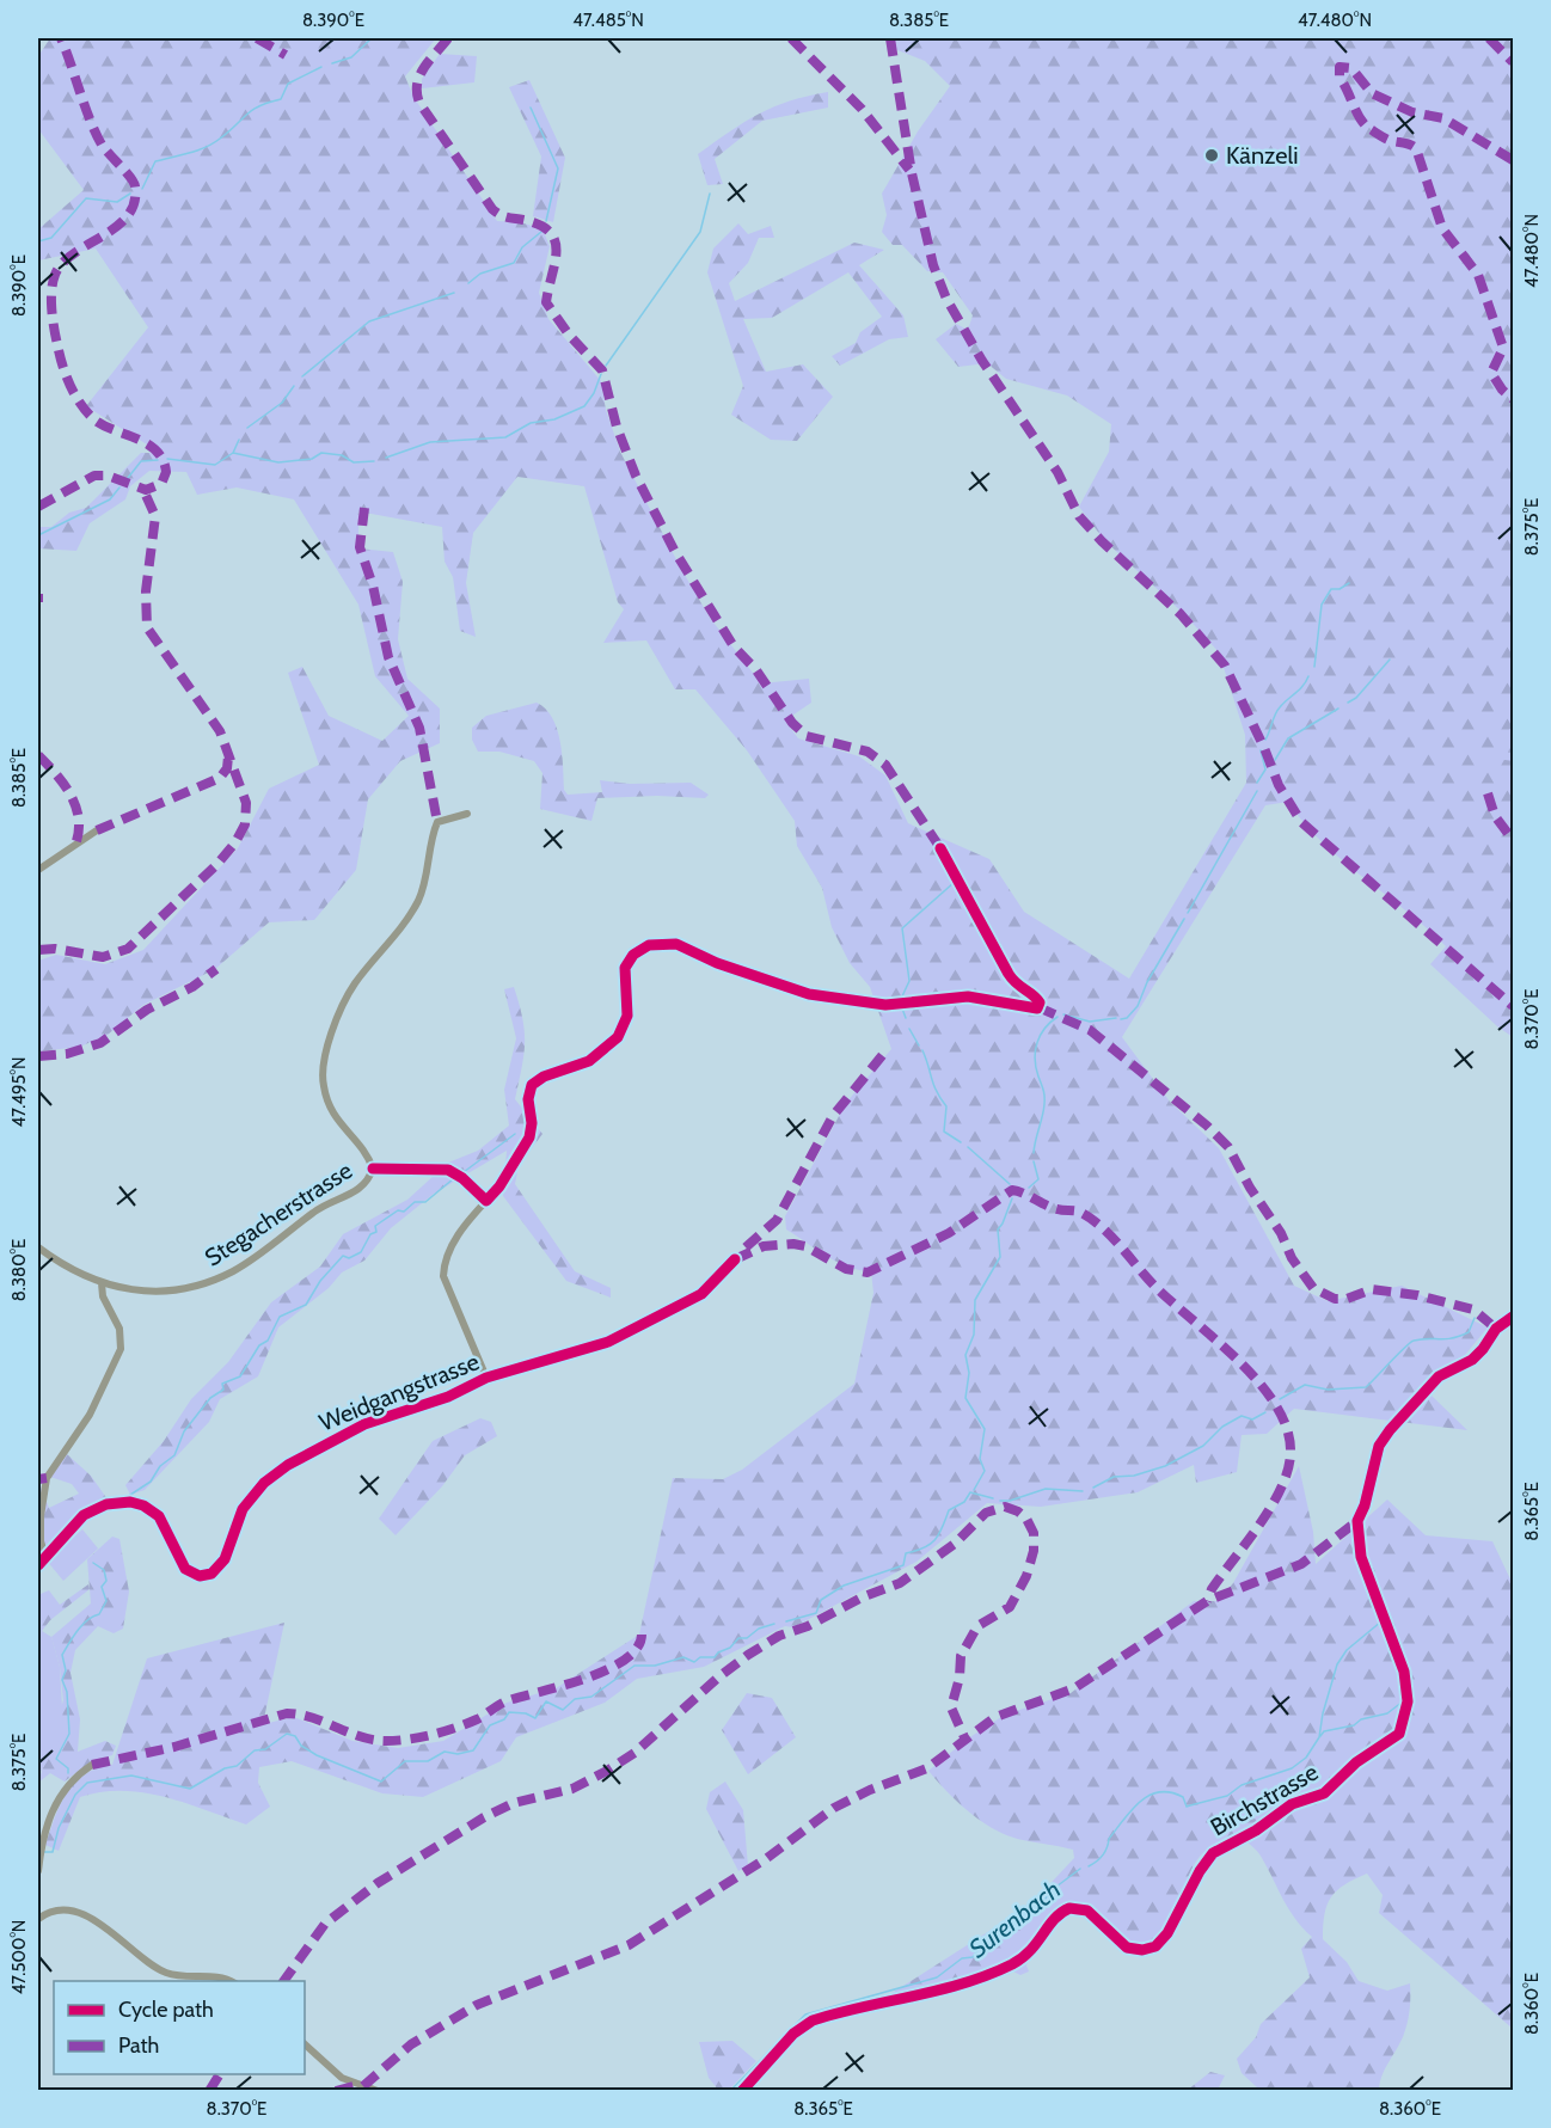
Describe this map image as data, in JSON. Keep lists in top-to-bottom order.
{
  "streets": {
    "street": ["Stegacherstrasse", "Weidgangstrasse", "Birchstrasse"]
  },
  "water": ["Surenbach"],
  "places": ["Känzeli"],
  "legend": ["Cycle path", "Path"],
  "coordinates": [
    "8.390°E",
    "47.485°N",
    "8.385°E",
    "47.480°N",
    "8.375°E",
    "8.370°E",
    "47.495°N",
    "8.380°E",
    "8.365°E",
    "47.500°N",
    "8.360°E"
  ]
}
